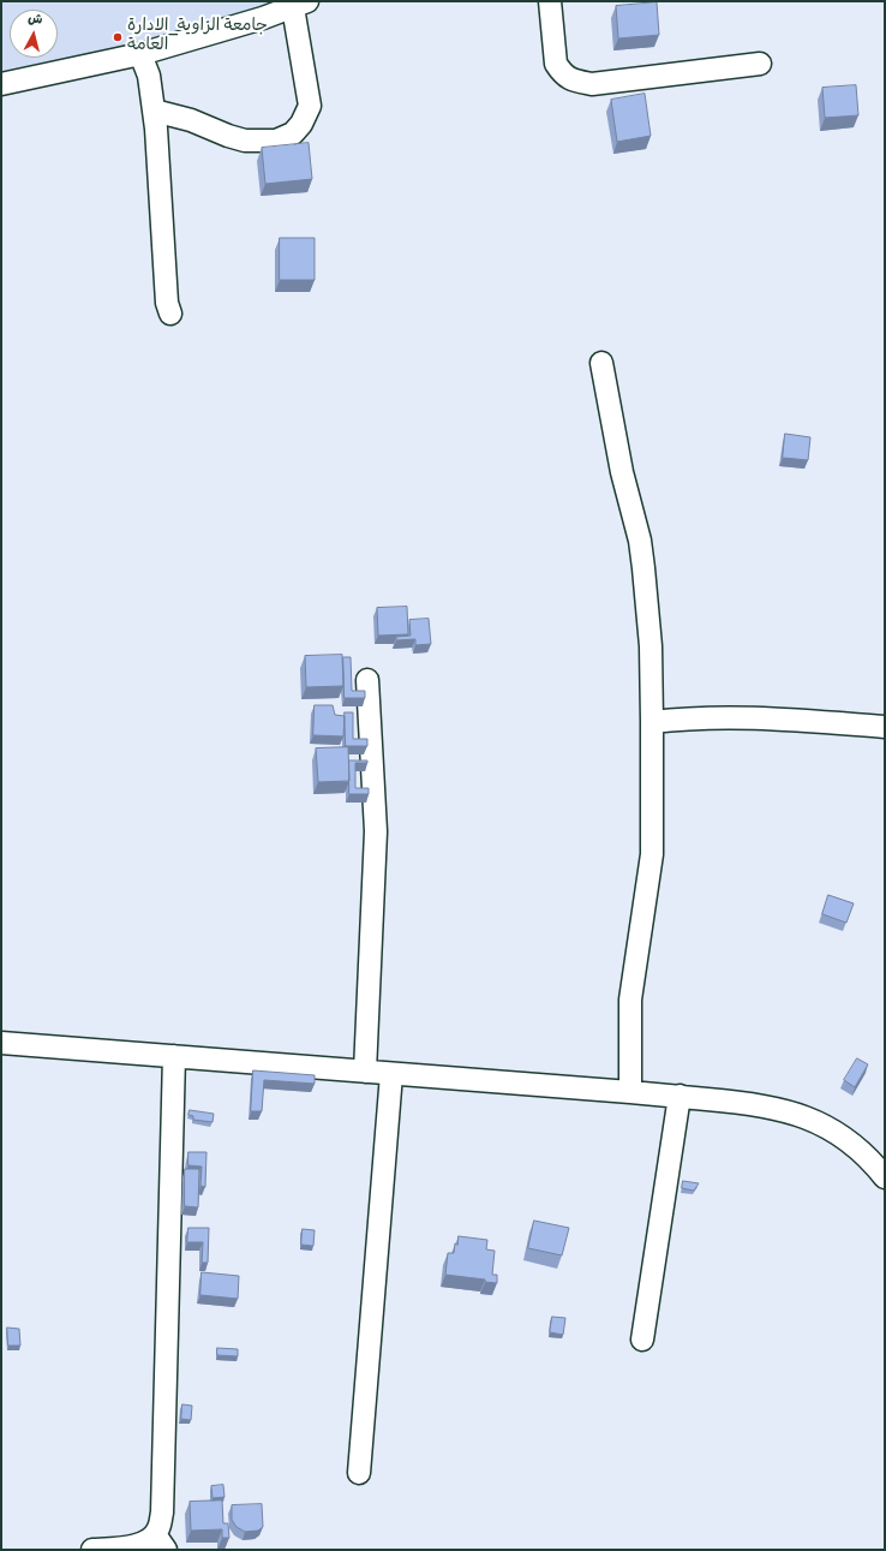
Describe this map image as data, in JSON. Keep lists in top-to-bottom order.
{
  "places": ["جامعة الزاوية_الادارة العامة"],
  "north": "top"
}
